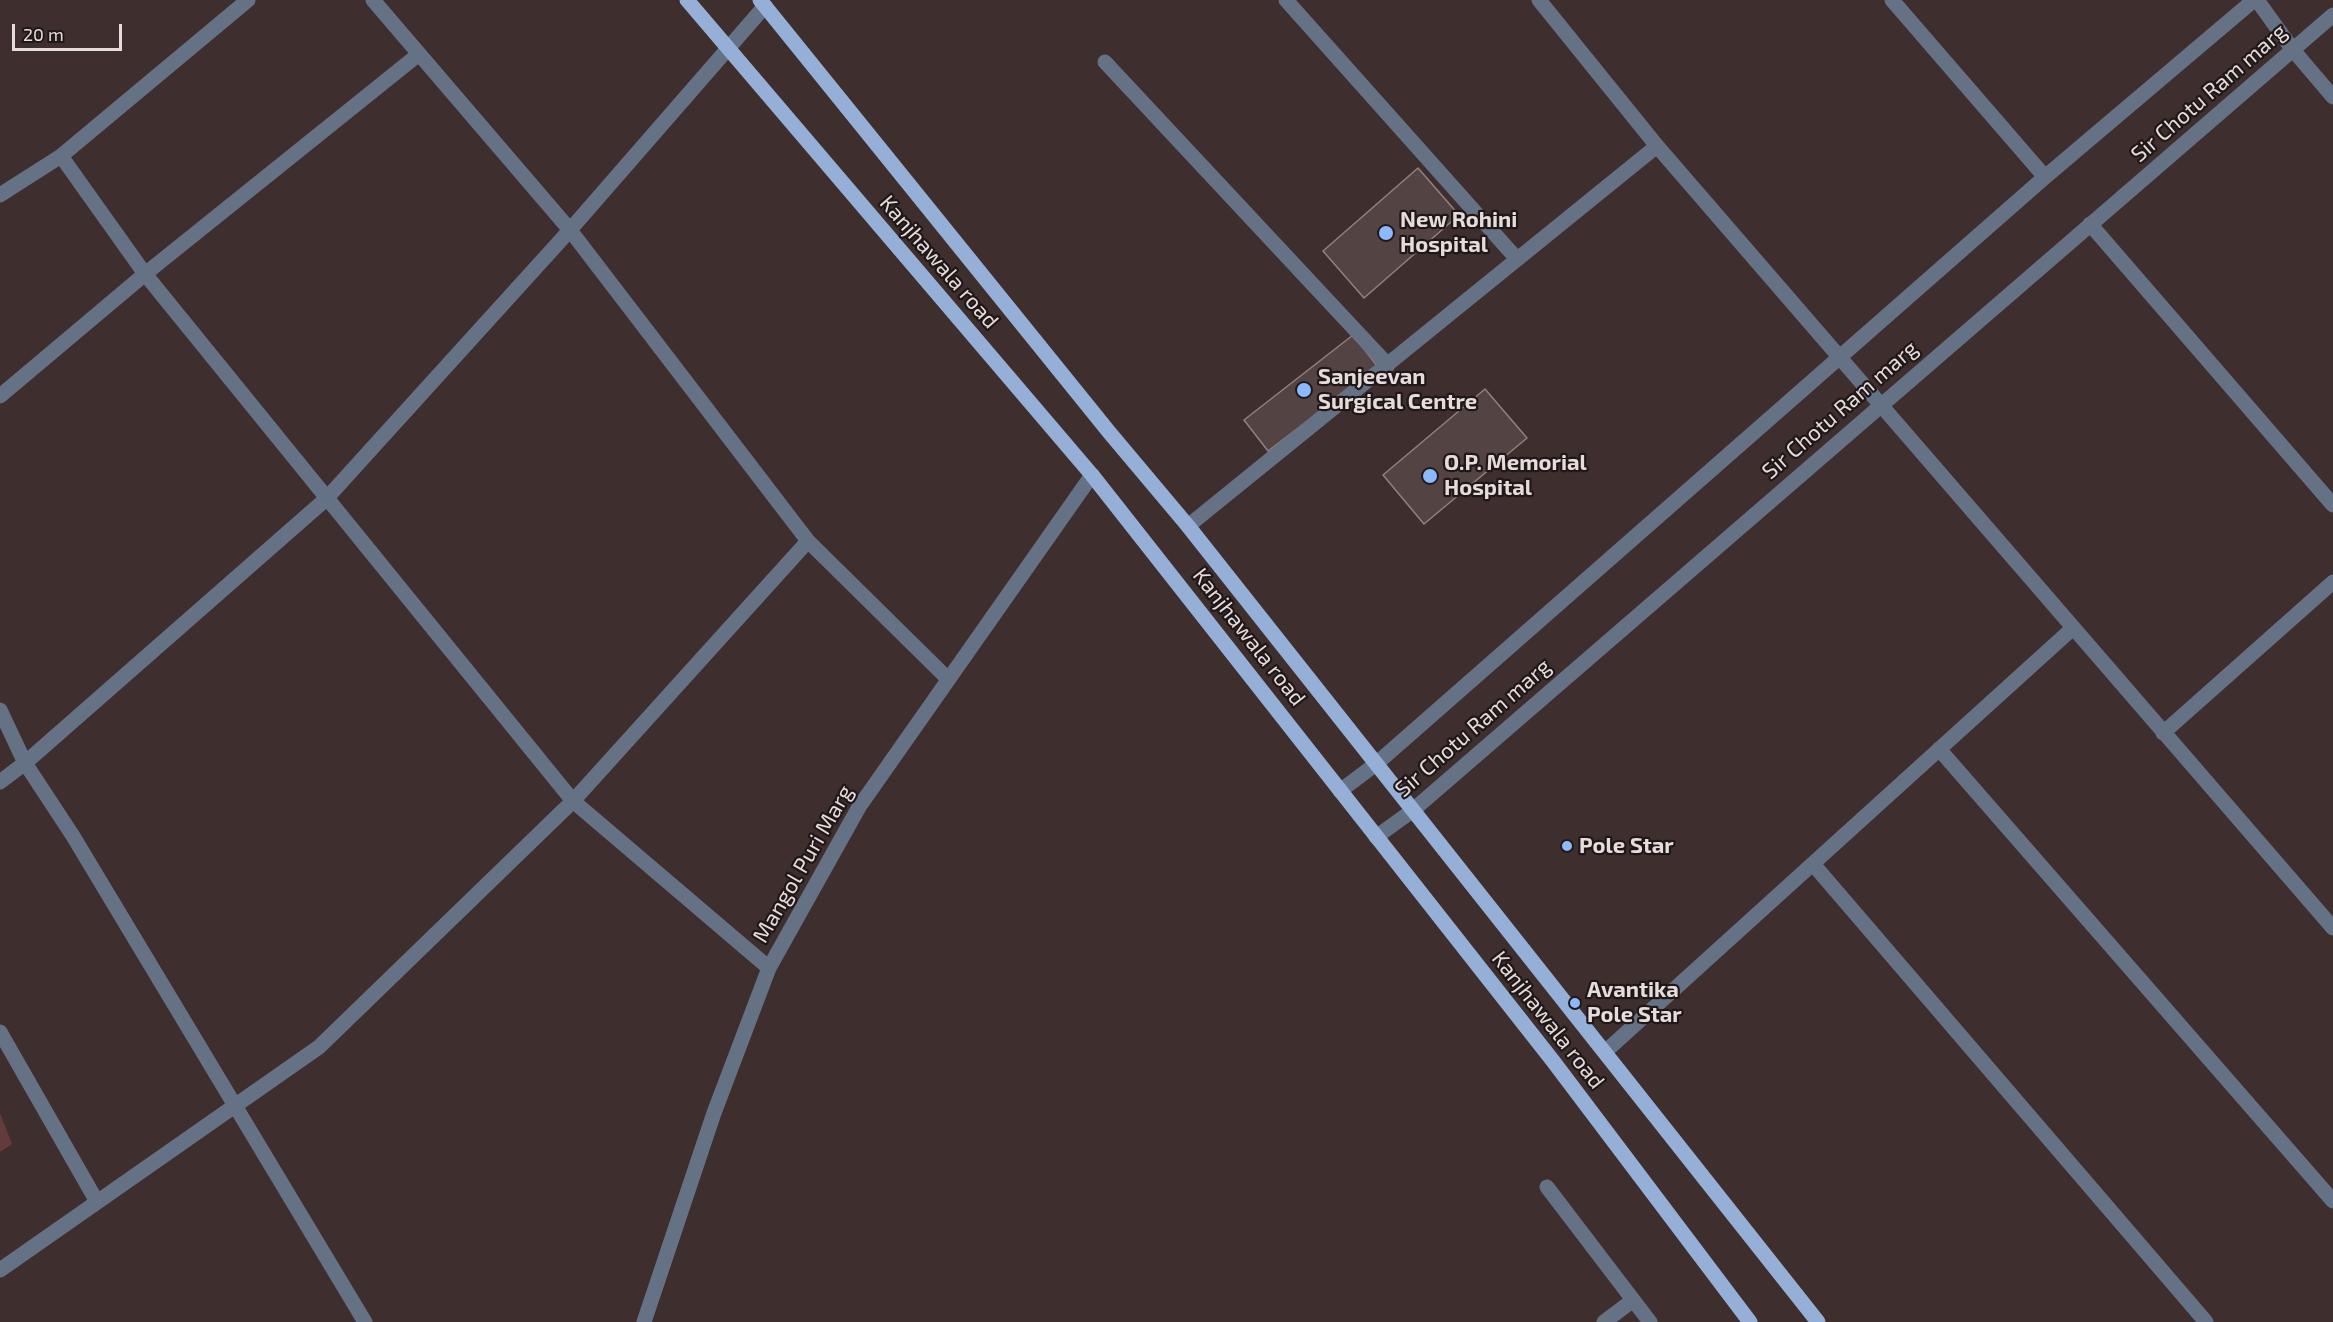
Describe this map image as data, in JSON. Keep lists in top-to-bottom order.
{
  "streets": {
    "main road": ["Kanjhawala road"],
    "street": ["Sir Chotu Ram marg", "Mangol Puri Marg"]
  },
  "crossings": [
    ["Sir Chotu Ram marg", "Kanjhawala road"],
    ["Kanjhawala road", "Mangol Puri Marg"]
  ],
  "places": [
    "New Rohini Hospital",
    "Sanjeevan Surgical Centre",
    "O.P. Memorial Hospital",
    "Pole Star",
    "Avantika Pole Star"
  ],
  "scale_bar": "20 m"
}
